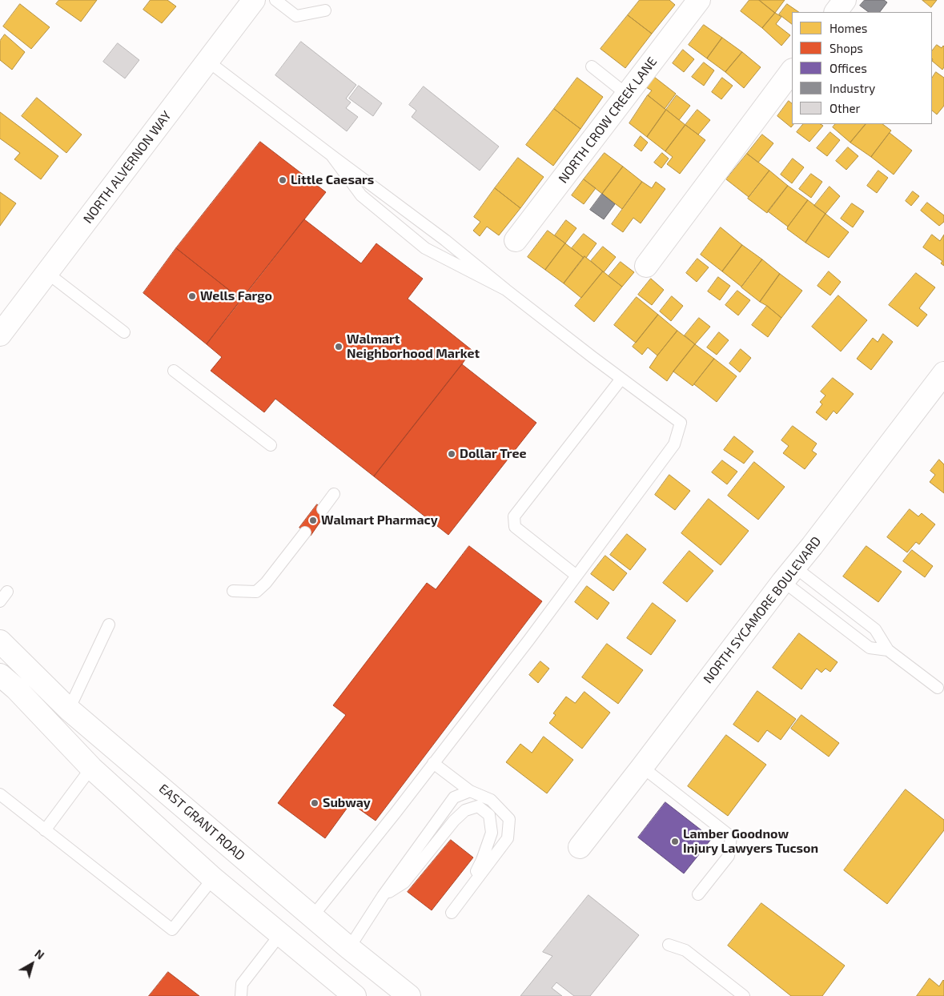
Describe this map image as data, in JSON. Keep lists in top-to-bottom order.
{
  "streets": {
    "main road": [
      "NORTH CROW CREEK LANE",
      "NORTH ALVERNON WAY",
      "NORTH SYCAMORE BOULEVARD",
      "EAST GRANT ROAD"
    ]
  },
  "places": [
    "Little Caesars",
    "Wells Fargo",
    "Walmart Neighborhood Market",
    "Dollar Tree",
    "Walmart Pharmacy",
    "Subway",
    "Lamber Goodnow Injury Lawyers Tucson"
  ],
  "legend": [
    "Homes",
    "Shops",
    "Offices",
    "Industry",
    "Other"
  ],
  "north": "top right"
}
